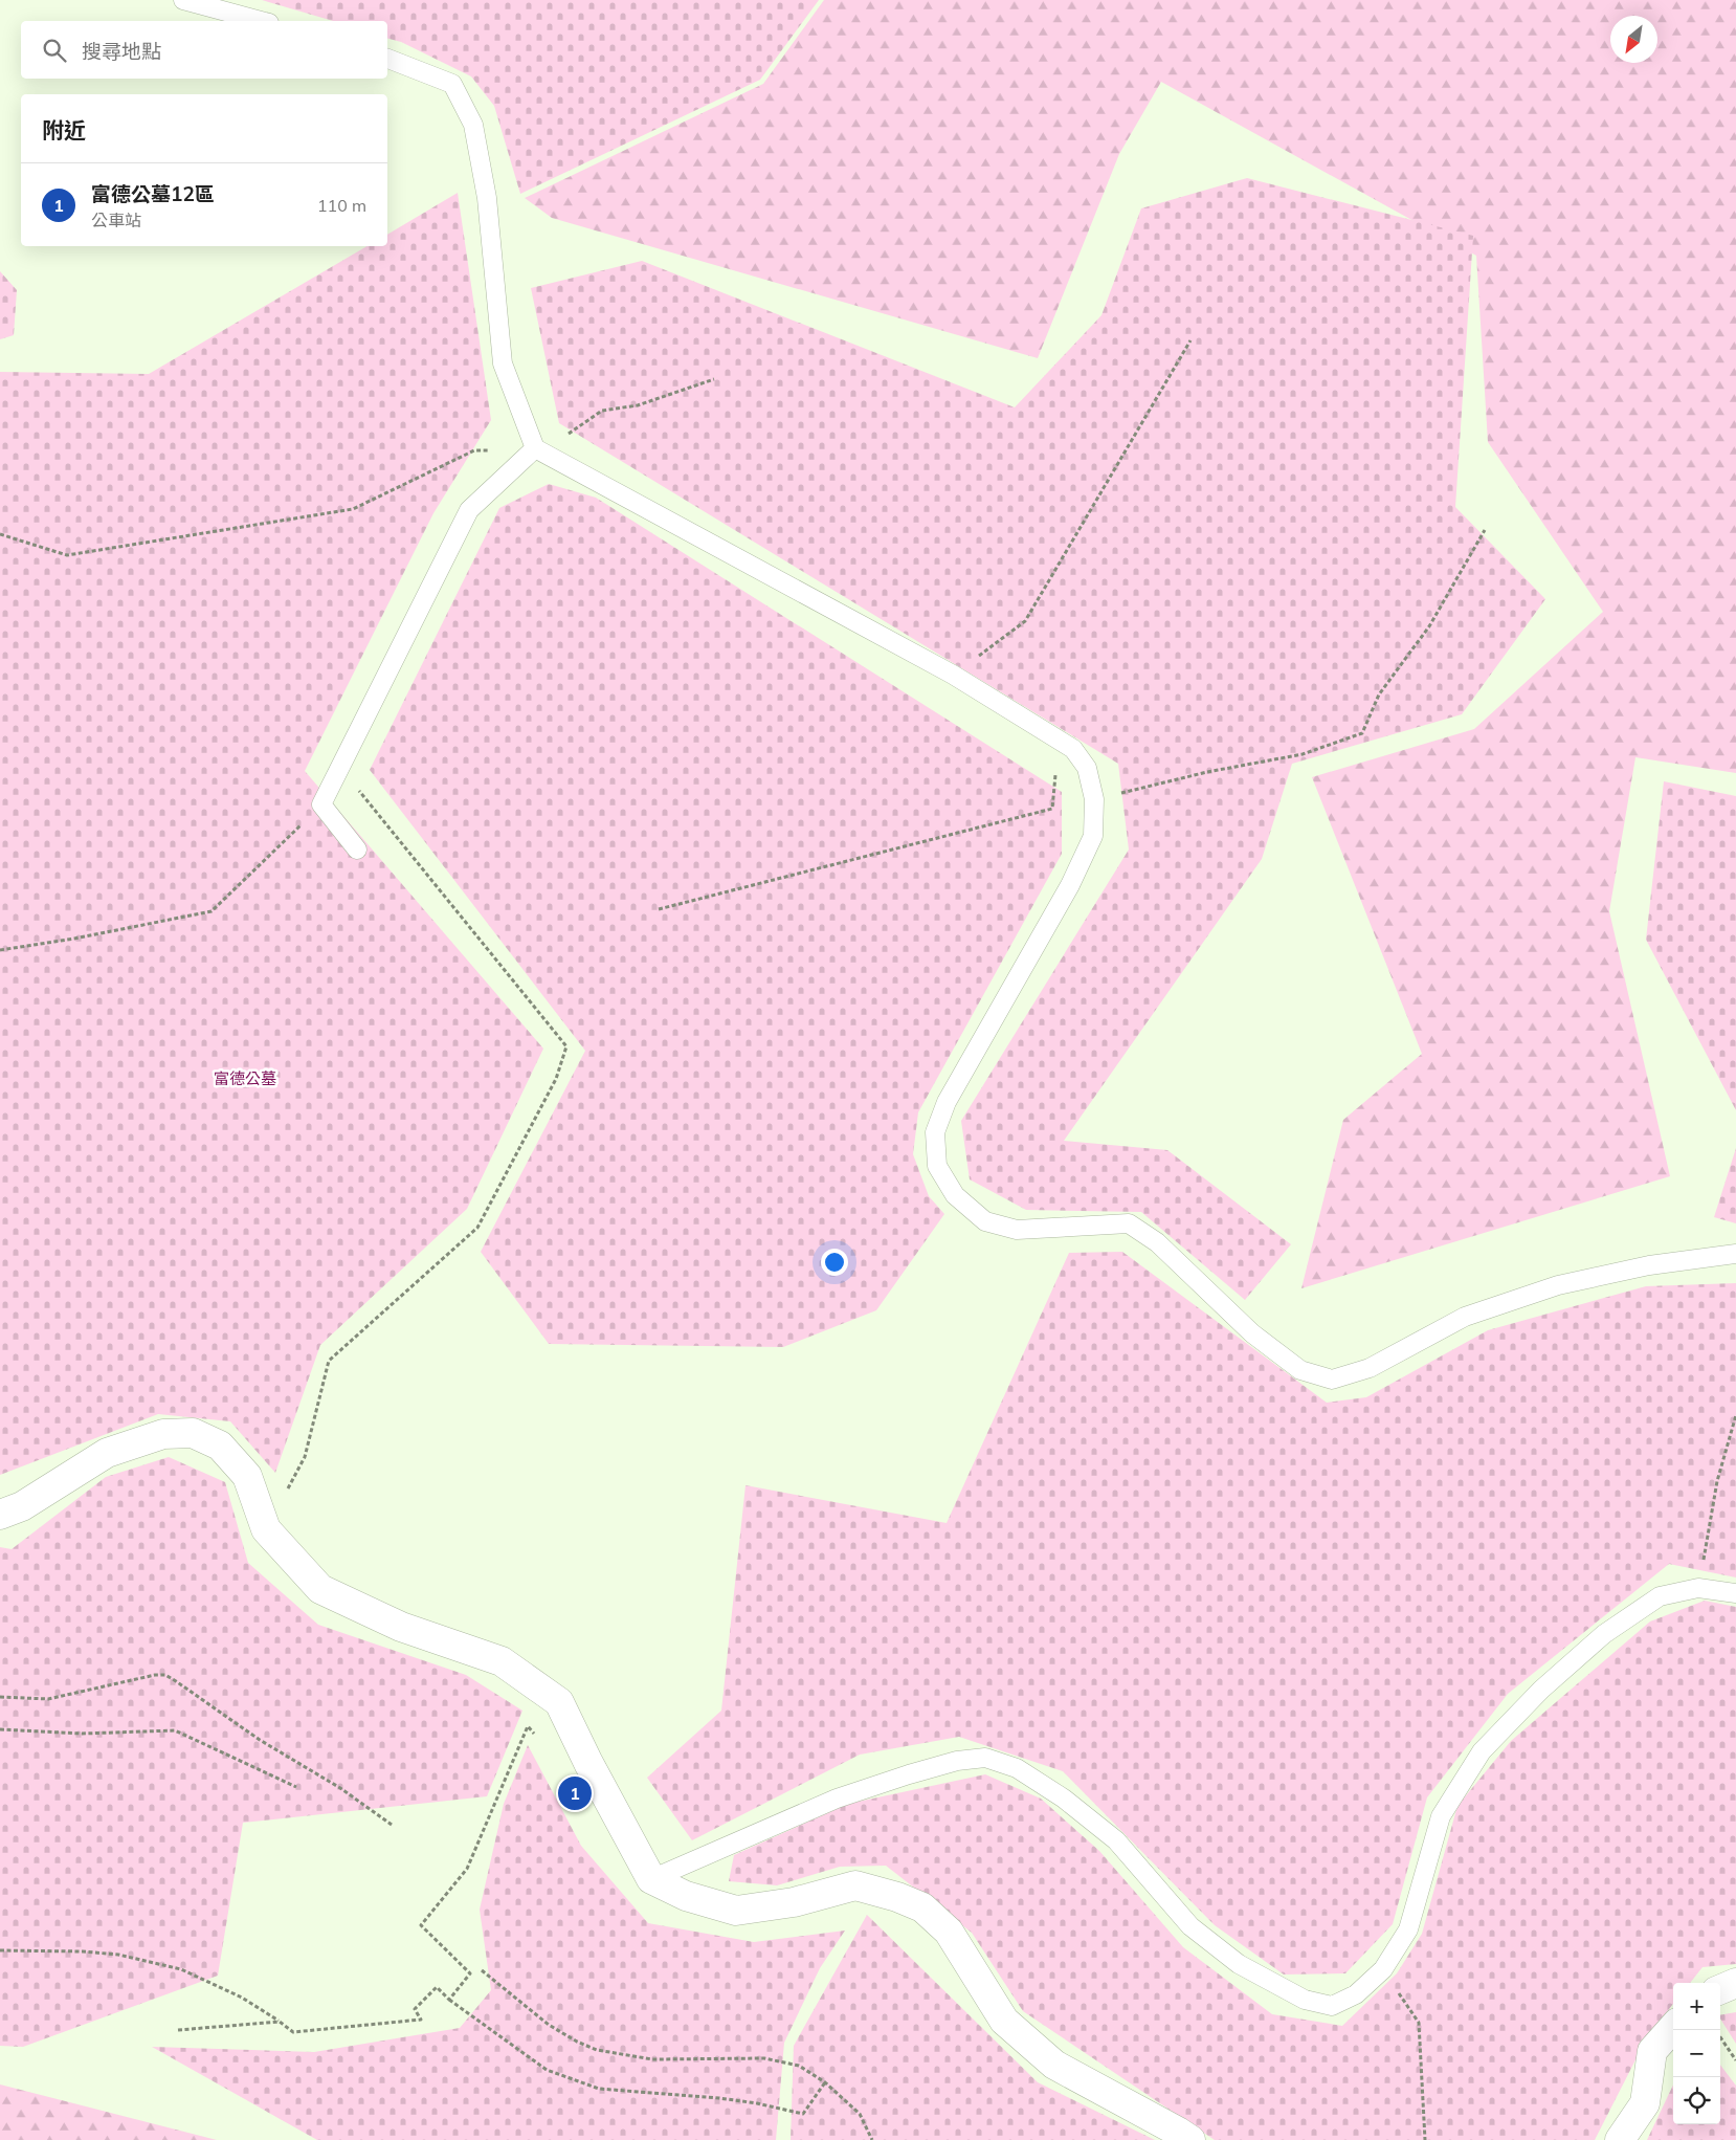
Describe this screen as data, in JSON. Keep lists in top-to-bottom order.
{
  "parks": ["富德公墓"],
  "north": "bottom left",
  "page": {
    "search": "搜尋地點",
    "heading": "附近",
    "list": [
      {
        "mark": "1",
        "name": "富德公墓12區",
        "note": "公車站",
        "value": "110 m"
      }
    ],
    "pins": "1",
    "map_buttons": ["+", "−"]
  }
}
